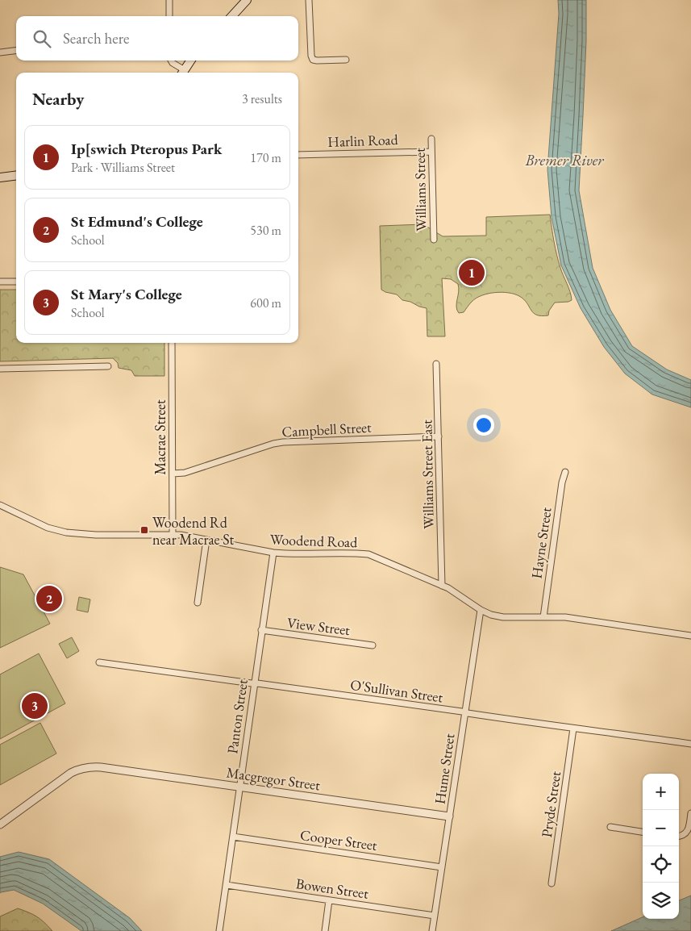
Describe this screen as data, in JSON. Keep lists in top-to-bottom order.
{
  "streets": {
    "street": [
      "Harlin Road",
      "Williams Street",
      "Campbell Street",
      "Macrae Street",
      "Williams Street East",
      "Woodend Road",
      "Hayne Street",
      "View Street",
      "O'Sullivan Street",
      "Panton Street",
      "Hume Street",
      "Macgregor Street",
      "Pryde Street",
      "Cooper Street",
      "Bowen Street"
    ]
  },
  "crossings": [
    ["Harlin Road", "Williams Street"],
    ["Campbell Street", "Macrae Street"],
    ["Campbell Street", "Williams Street East"],
    ["Macrae Street", "Woodend Road"],
    ["Williams Street East", "Woodend Road"],
    ["Woodend Road", "Hayne Street"],
    ["Woodend Road", "Panton Street"],
    ["Woodend Road", "Hume Street"],
    ["View Street", "Panton Street"],
    ["O'Sullivan Street", "Panton Street"],
    ["O'Sullivan Street", "Hume Street"],
    ["O'Sullivan Street", "Pryde Street"],
    ["Panton Street", "Macgregor Street"],
    ["Panton Street", "Cooper Street"],
    ["Panton Street", "Bowen Street"],
    ["Hume Street", "Macgregor Street"],
    ["Hume Street", "Cooper Street"],
    ["Hume Street", "Bowen Street"]
  ],
  "water": ["Bremer River"],
  "places": {
    "transit": ["Woodend Rd near Macrae St"]
  },
  "page": {
    "search": "Search here",
    "heading": ["Nearby", "3 results"],
    "list": [
      {
        "mark": "1",
        "name": "Ip[swich Pteropus Park",
        "note": "Park · Williams Street",
        "value": "170 m"
      },
      {
        "mark": "2",
        "name": "St Edmund's College",
        "note": "School",
        "value": "530 m"
      },
      {
        "mark": "3",
        "name": "St Mary's College",
        "note": "School",
        "value": "600 m"
      }
    ],
    "pins": ["1", "2", "3"],
    "map_buttons": ["+", "−"]
  }
}
